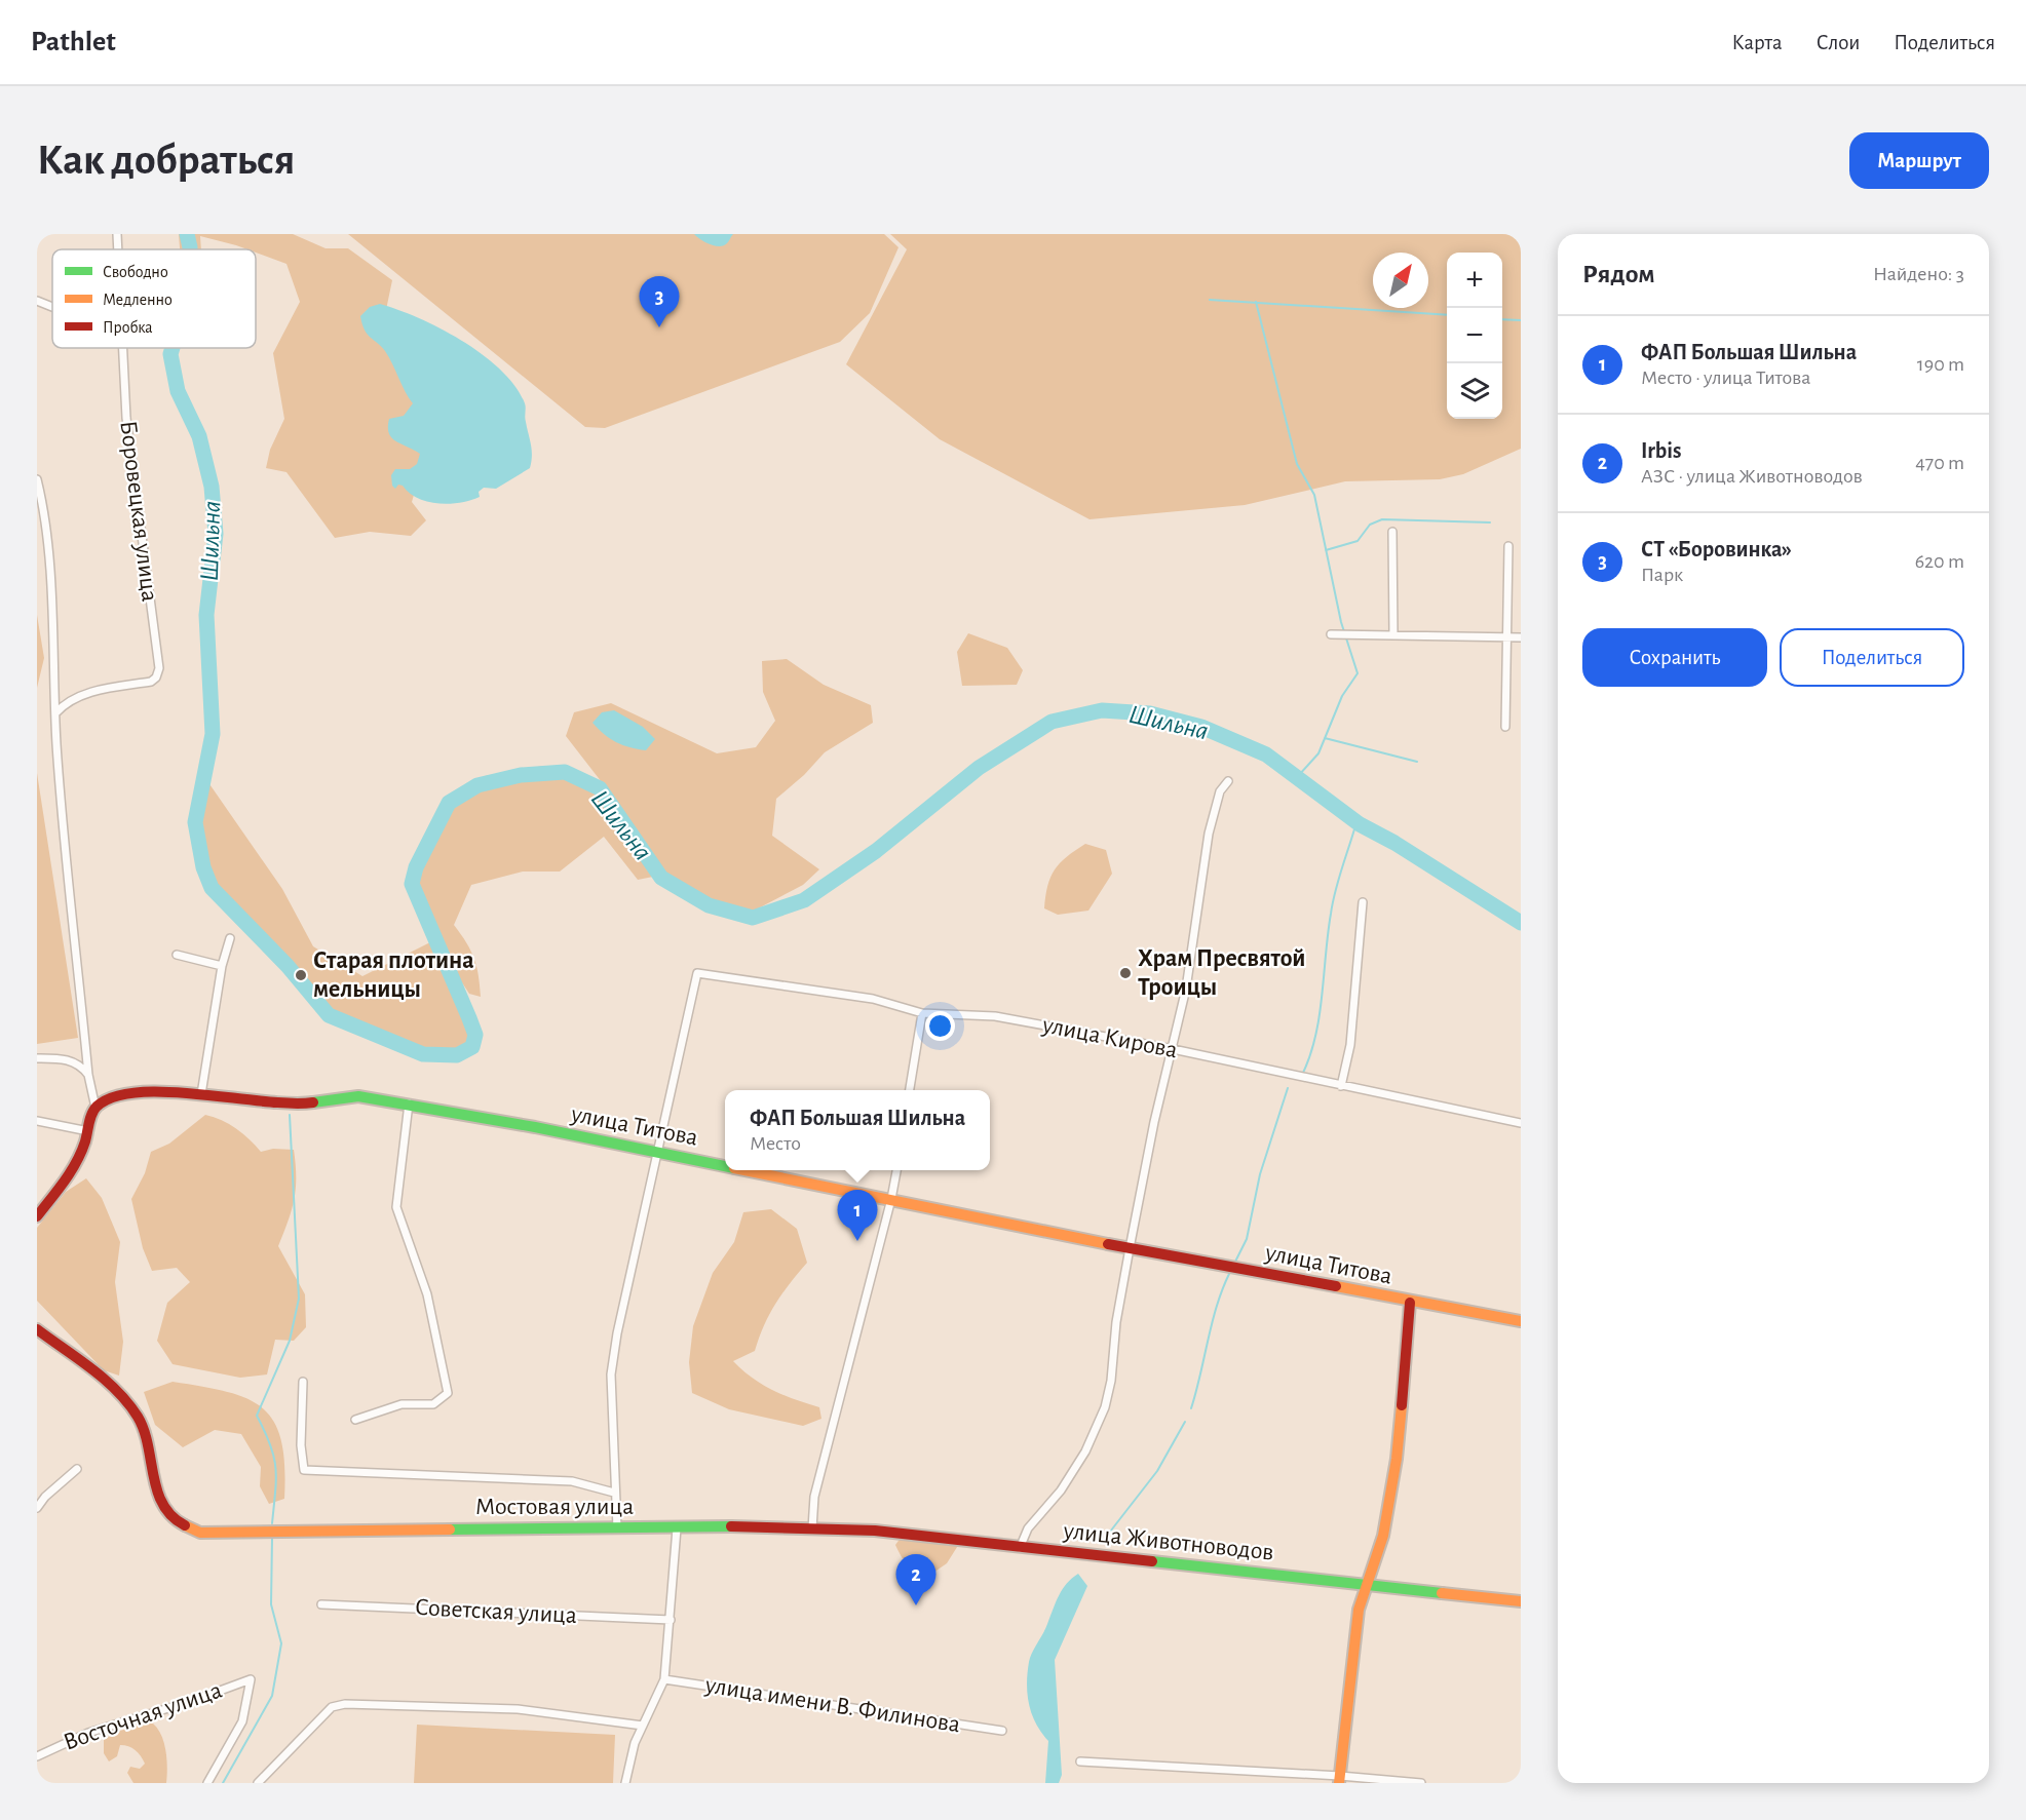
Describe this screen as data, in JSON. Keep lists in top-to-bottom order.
{
  "streets": {
    "street": [
      "Боровецкая улица",
      "улица Кирова",
      "улица Титова",
      "Мостовая улица",
      "улица Животноводов",
      "Советская улица",
      "улица имени В. Филинова",
      "Восточная улица"
    ]
  },
  "crossings": [
    ["улица Кирова", "улица Титова"],
    ["Мостовая улица", "улица Животноводов"]
  ],
  "water": ["Шильна"],
  "places": ["Храм Пресвятой Троицы", "Старая плотина мельницы"],
  "legend": ["Свободно", "Медленно", "Пробка"],
  "north": "top right",
  "page": {
    "header": "Pathlet",
    "nav": ["Карта", "Слои", "Поделиться"],
    "buttons": [
      "Маршрут",
      ["Сохранить", "Поделиться"]
    ],
    "title": "Как добраться",
    "heading": ["Рядом", "Найдено: 3"],
    "map_buttons": ["+", "−"],
    "pins": ["3", "1", "2"],
    "list": [
      {
        "mark": "1",
        "name": "ФАП Большая Шильна",
        "note": "Место · улица Титова",
        "value": "190 m"
      },
      {
        "mark": "2",
        "name": "Irbis",
        "note": "АЗС · улица Животноводов",
        "value": "470 m"
      },
      {
        "mark": "3",
        "name": "СТ «Боровинка»",
        "note": "Парк",
        "value": "620 m"
      }
    ],
    "popup": ["ФАП Большая Шильна", "Место"]
  }
}
